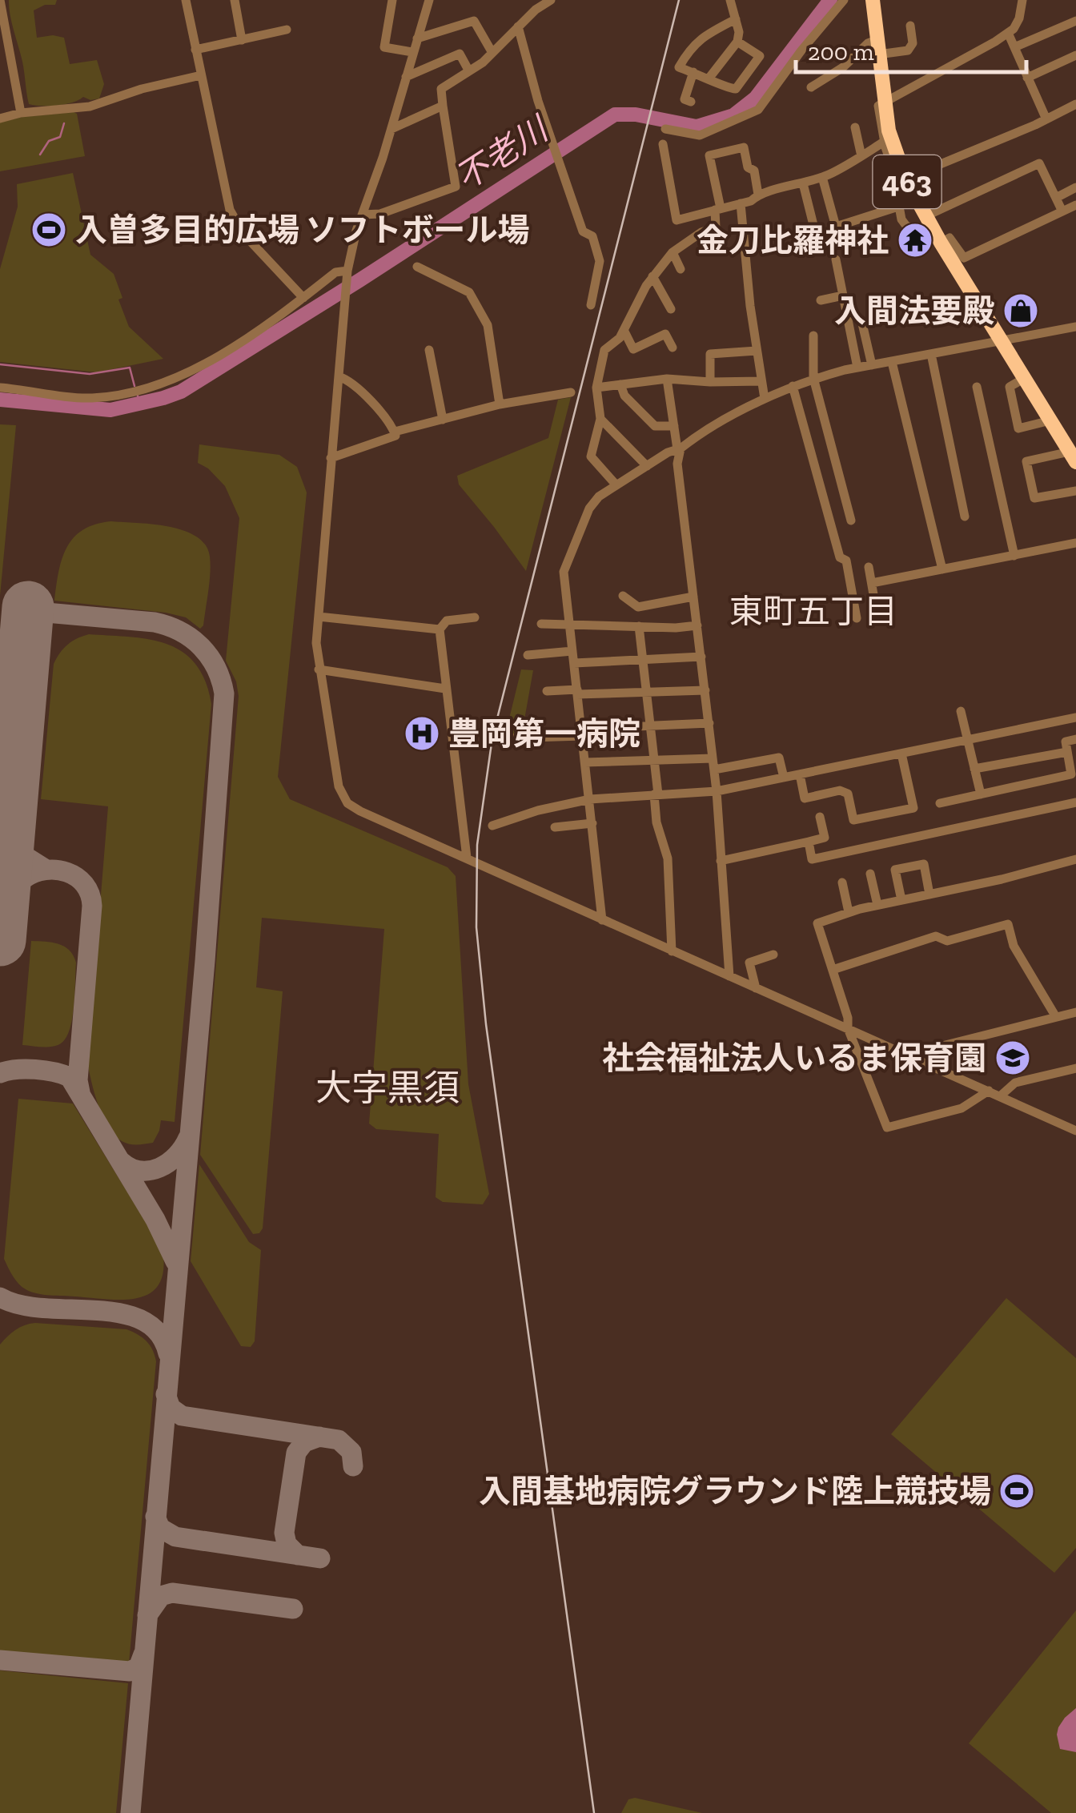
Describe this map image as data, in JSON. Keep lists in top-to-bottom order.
{
  "streets": {
    "highway": ["463"]
  },
  "districts": ["東町五丁目", "大字黒須"],
  "water": ["不老川"],
  "places": {
    "sports": ["入曽多目的広場 ソフトボール場", "入間基地病院グラウンド陸上競技場"],
    "temple": ["金刀比羅神社"],
    "shop": ["入間法要殿"],
    "hospital": ["豊岡第一病院"],
    "school or university": ["社会福祉法人いるま保育園"]
  },
  "scale_bar": "200 m"
}
